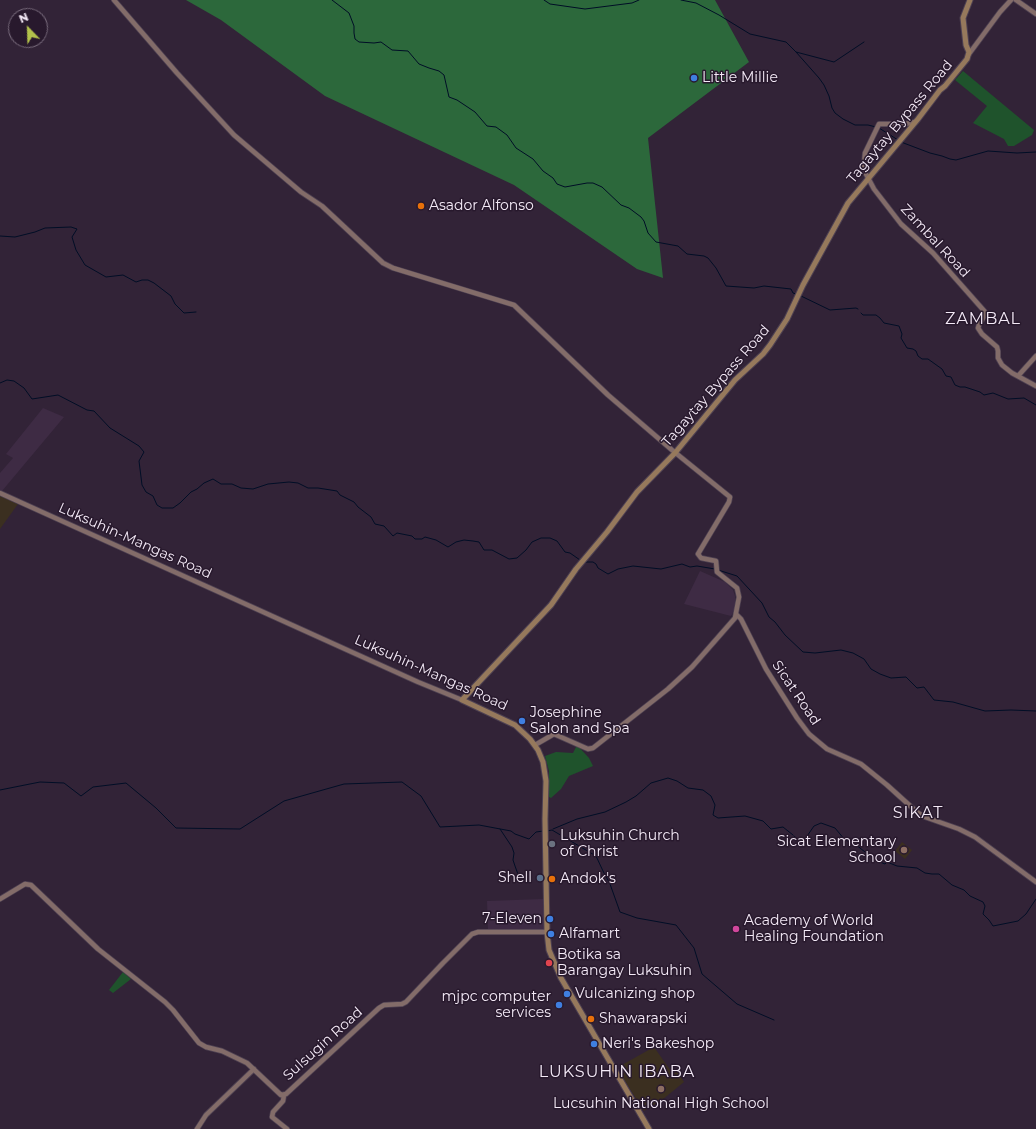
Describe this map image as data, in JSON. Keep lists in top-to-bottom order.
{
  "streets": {
    "main road": ["Tagaytay Bypass Road", "Luksuhin-Mangas Road"],
    "street": ["Zambal Road", "Sicat Road", "Sulsugin Road"]
  },
  "crossings": [
    ["Tagaytay Bypass Road", "Zambal Road"],
    ["Tagaytay Bypass Road", "Luksuhin-Mangas Road"],
    ["Luksuhin-Mangas Road", "Sulsugin Road"]
  ],
  "districts": ["ZAMBAL", "SIKAT", "LUKSUHIN IBABA"],
  "places": [
    "Little Millie",
    "Asador Alfonso",
    "Josephine Salon and Spa",
    "Luksuhin Church of Christ",
    "Sicat Elementary School",
    "Shell",
    "Andok's",
    "7-Eleven",
    "Academy of World Healing Foundation",
    "Alfamart",
    "Botika sa Barangay Luksuhin",
    "Vulcanizing shop",
    "mjpc computer services",
    "Shawarapski",
    "Neri's Bakeshop",
    "Lucsuhin National High School"
  ],
  "north": "top left"
}
